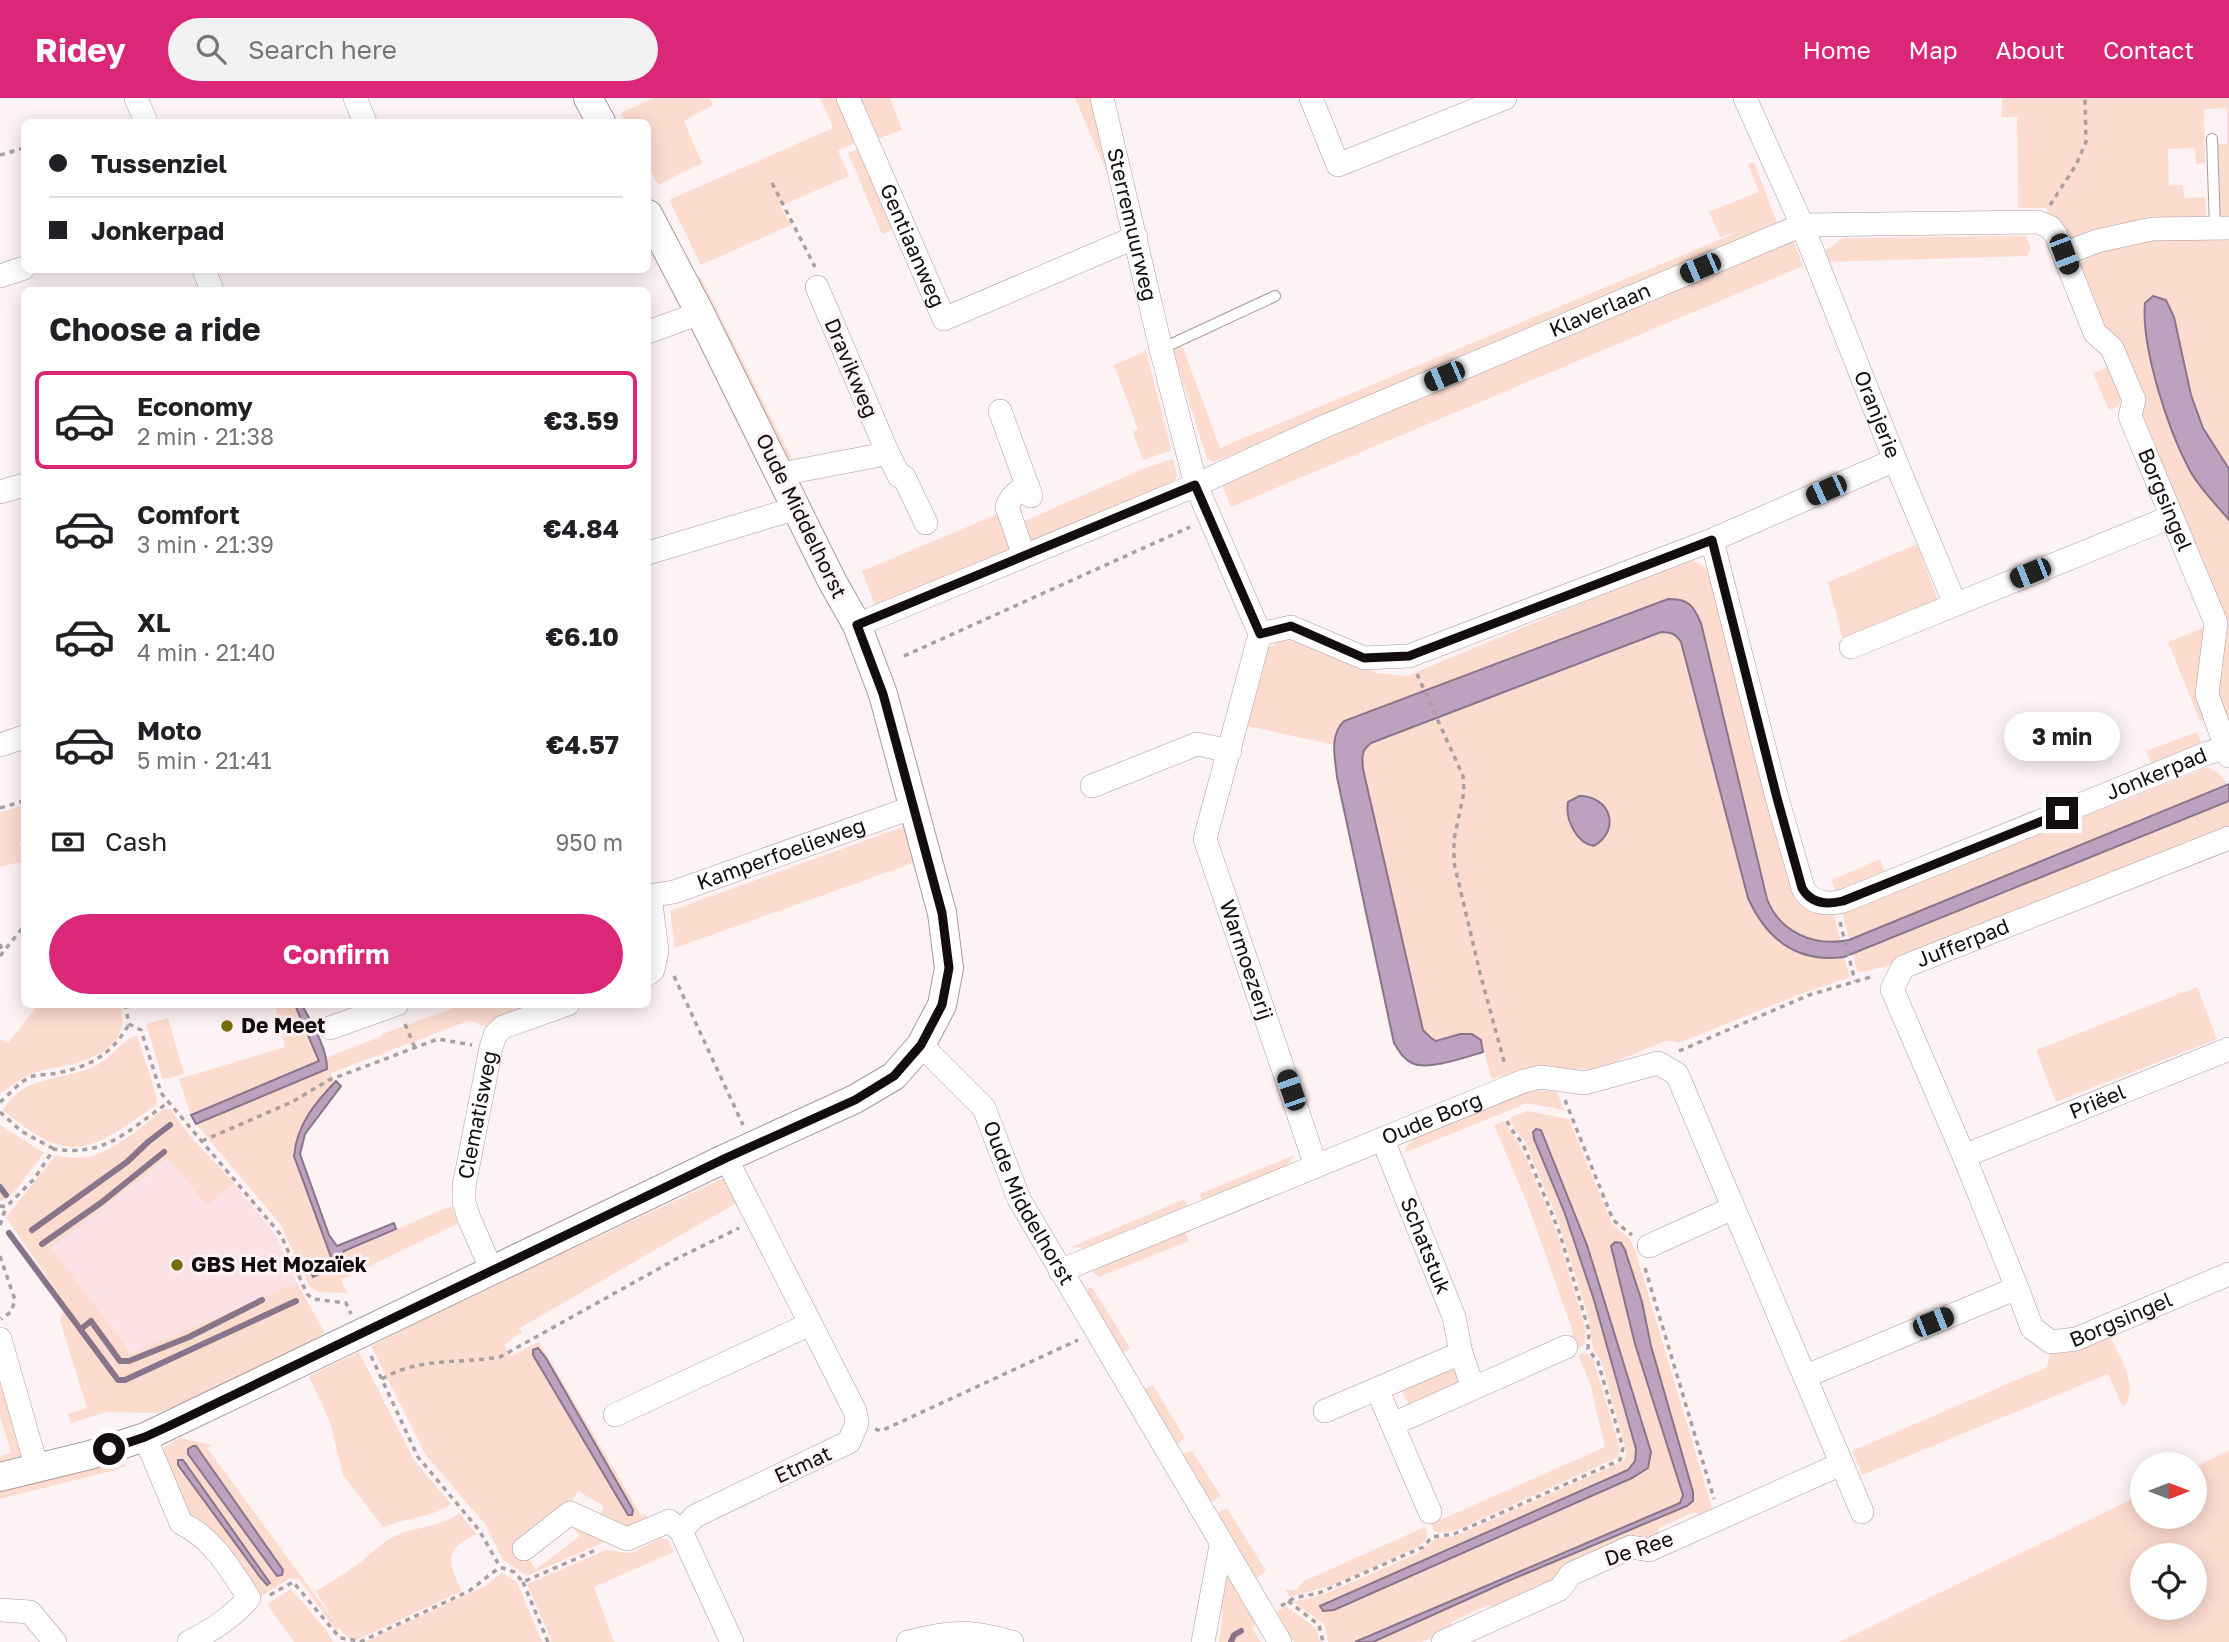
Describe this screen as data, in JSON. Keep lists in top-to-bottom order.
{
  "streets": {
    "street": [
      "Sterremuurweg",
      "Gentiaanweg",
      "Klaverlaan",
      "Dravikweg",
      "Oranjerie",
      "Borgsingel",
      "Oude Middelhorst",
      "Jonkerpad",
      "Kamperfoelieweg",
      "Jufferpad",
      "Warmoezerij",
      "Priëel",
      "Clematisweg",
      "Oude Borg",
      "Schatstuk",
      "Etmat",
      "De Ree"
    ]
  },
  "crossings": [
    ["Sterremuurweg", "Gentiaanweg"],
    ["Sterremuurweg", "Klaverlaan"],
    ["Sterremuurweg", "Warmoezerij"],
    ["Klaverlaan", "Oranjerie"],
    ["Klaverlaan", "Oude Middelhorst"],
    ["Borgsingel", "Jonkerpad"],
    ["Borgsingel", "Jufferpad"],
    ["Oude Middelhorst", "Kamperfoelieweg"],
    ["Oude Middelhorst", "Oude Borg"],
    ["Jufferpad", "Priëel"],
    ["Warmoezerij", "Oude Borg"],
    ["Oude Borg", "Schatstuk"]
  ],
  "places": ["De Meet", "GBS Het Mozaïek"],
  "north": "right",
  "page": {
    "header": "Ridey",
    "search": "Search here",
    "nav": [
      "Home",
      "Map",
      "About",
      "Contact"
    ],
    "banner": ["Tussenziel", "Jonkerpad"],
    "heading": "Choose a ride",
    "list": [
      {
        "name": "Economy",
        "note": "2 min · 21:38",
        "value": "€3.59"
      },
      {
        "name": "Comfort",
        "note": "3 min · 21:39",
        "value": "€4.84"
      },
      {
        "name": "XL",
        "note": "4 min · 21:40",
        "value": "€6.10"
      },
      {
        "name": "Moto",
        "note": "5 min · 21:41",
        "value": "€4.57"
      }
    ],
    "bubble": "3 min",
    "pay": ["Cash", "950 m"],
    "buttons": "Confirm"
  }
}
